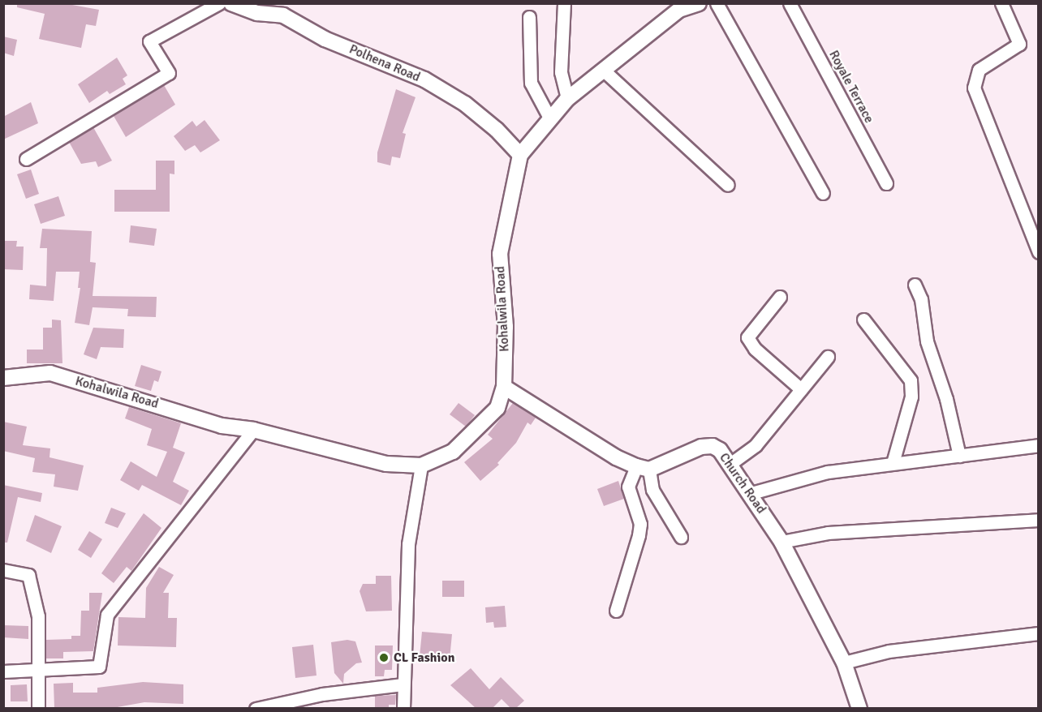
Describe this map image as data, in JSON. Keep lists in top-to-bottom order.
{
  "streets": {
    "street": [
      "Polhena Road",
      "Royale Terrace",
      "Kohalwila Road",
      "Church Road"
    ]
  },
  "crossings": [
    ["Polhena Road", "Kohalwila Road"]
  ],
  "places": ["CL Fashion"]
}
